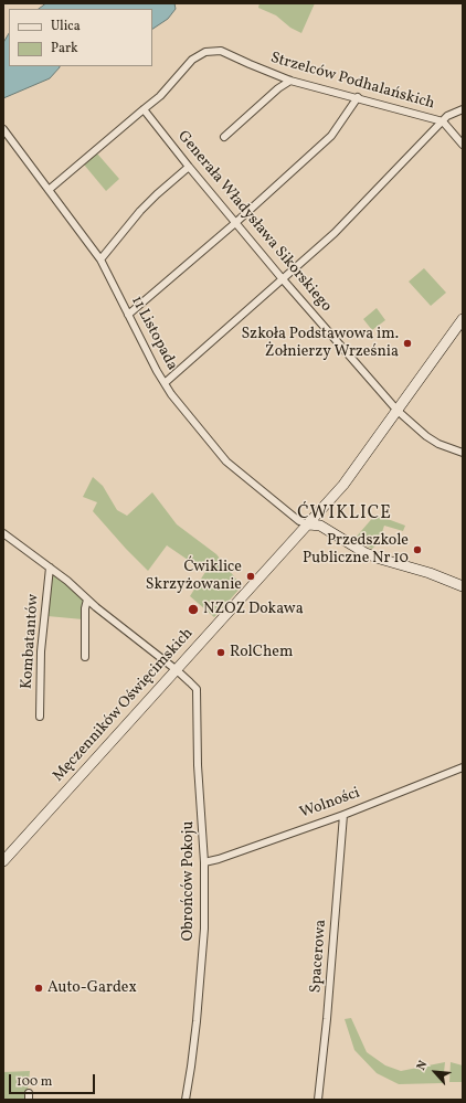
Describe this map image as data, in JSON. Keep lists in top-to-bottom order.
{
  "streets": {
    "main road": ["Męczenników Oświęcimskich"],
    "street": [
      "Strzelców Podhalańskich",
      "Generała Władysława Sikorskiego",
      "11 Listopada",
      "Kombatantów",
      "Wolności",
      "Obrońców Pokoju",
      "Spacerowa"
    ]
  },
  "crossings": [
    ["Strzelców Podhalańskich", "Generała Władysława Sikorskiego"],
    ["Strzelców Podhalańskich", "11 Listopada"],
    ["Generała Władysława Sikorskiego", "Męczenników Oświęcimskich"],
    ["11 Listopada", "Męczenników Oświęcimskich"],
    ["Męczenników Oświęcimskich", "Obrońców Pokoju"],
    ["Wolności", "Obrońców Pokoju"],
    ["Wolności", "Spacerowa"]
  ],
  "districts": ["ĆWIKLICE"],
  "places": [
    "Szkoła Podstawowa im. Żołnierzy Września",
    "Przedszkole Publiczne Nr 10",
    "Ćwiklice Skrzyżowanie",
    "NZOZ Dokawa",
    "RolChem",
    "Auto-Gardex"
  ],
  "legend": ["Ulica", "Park"],
  "scale_bar": "100 m",
  "north": "top left"
}
